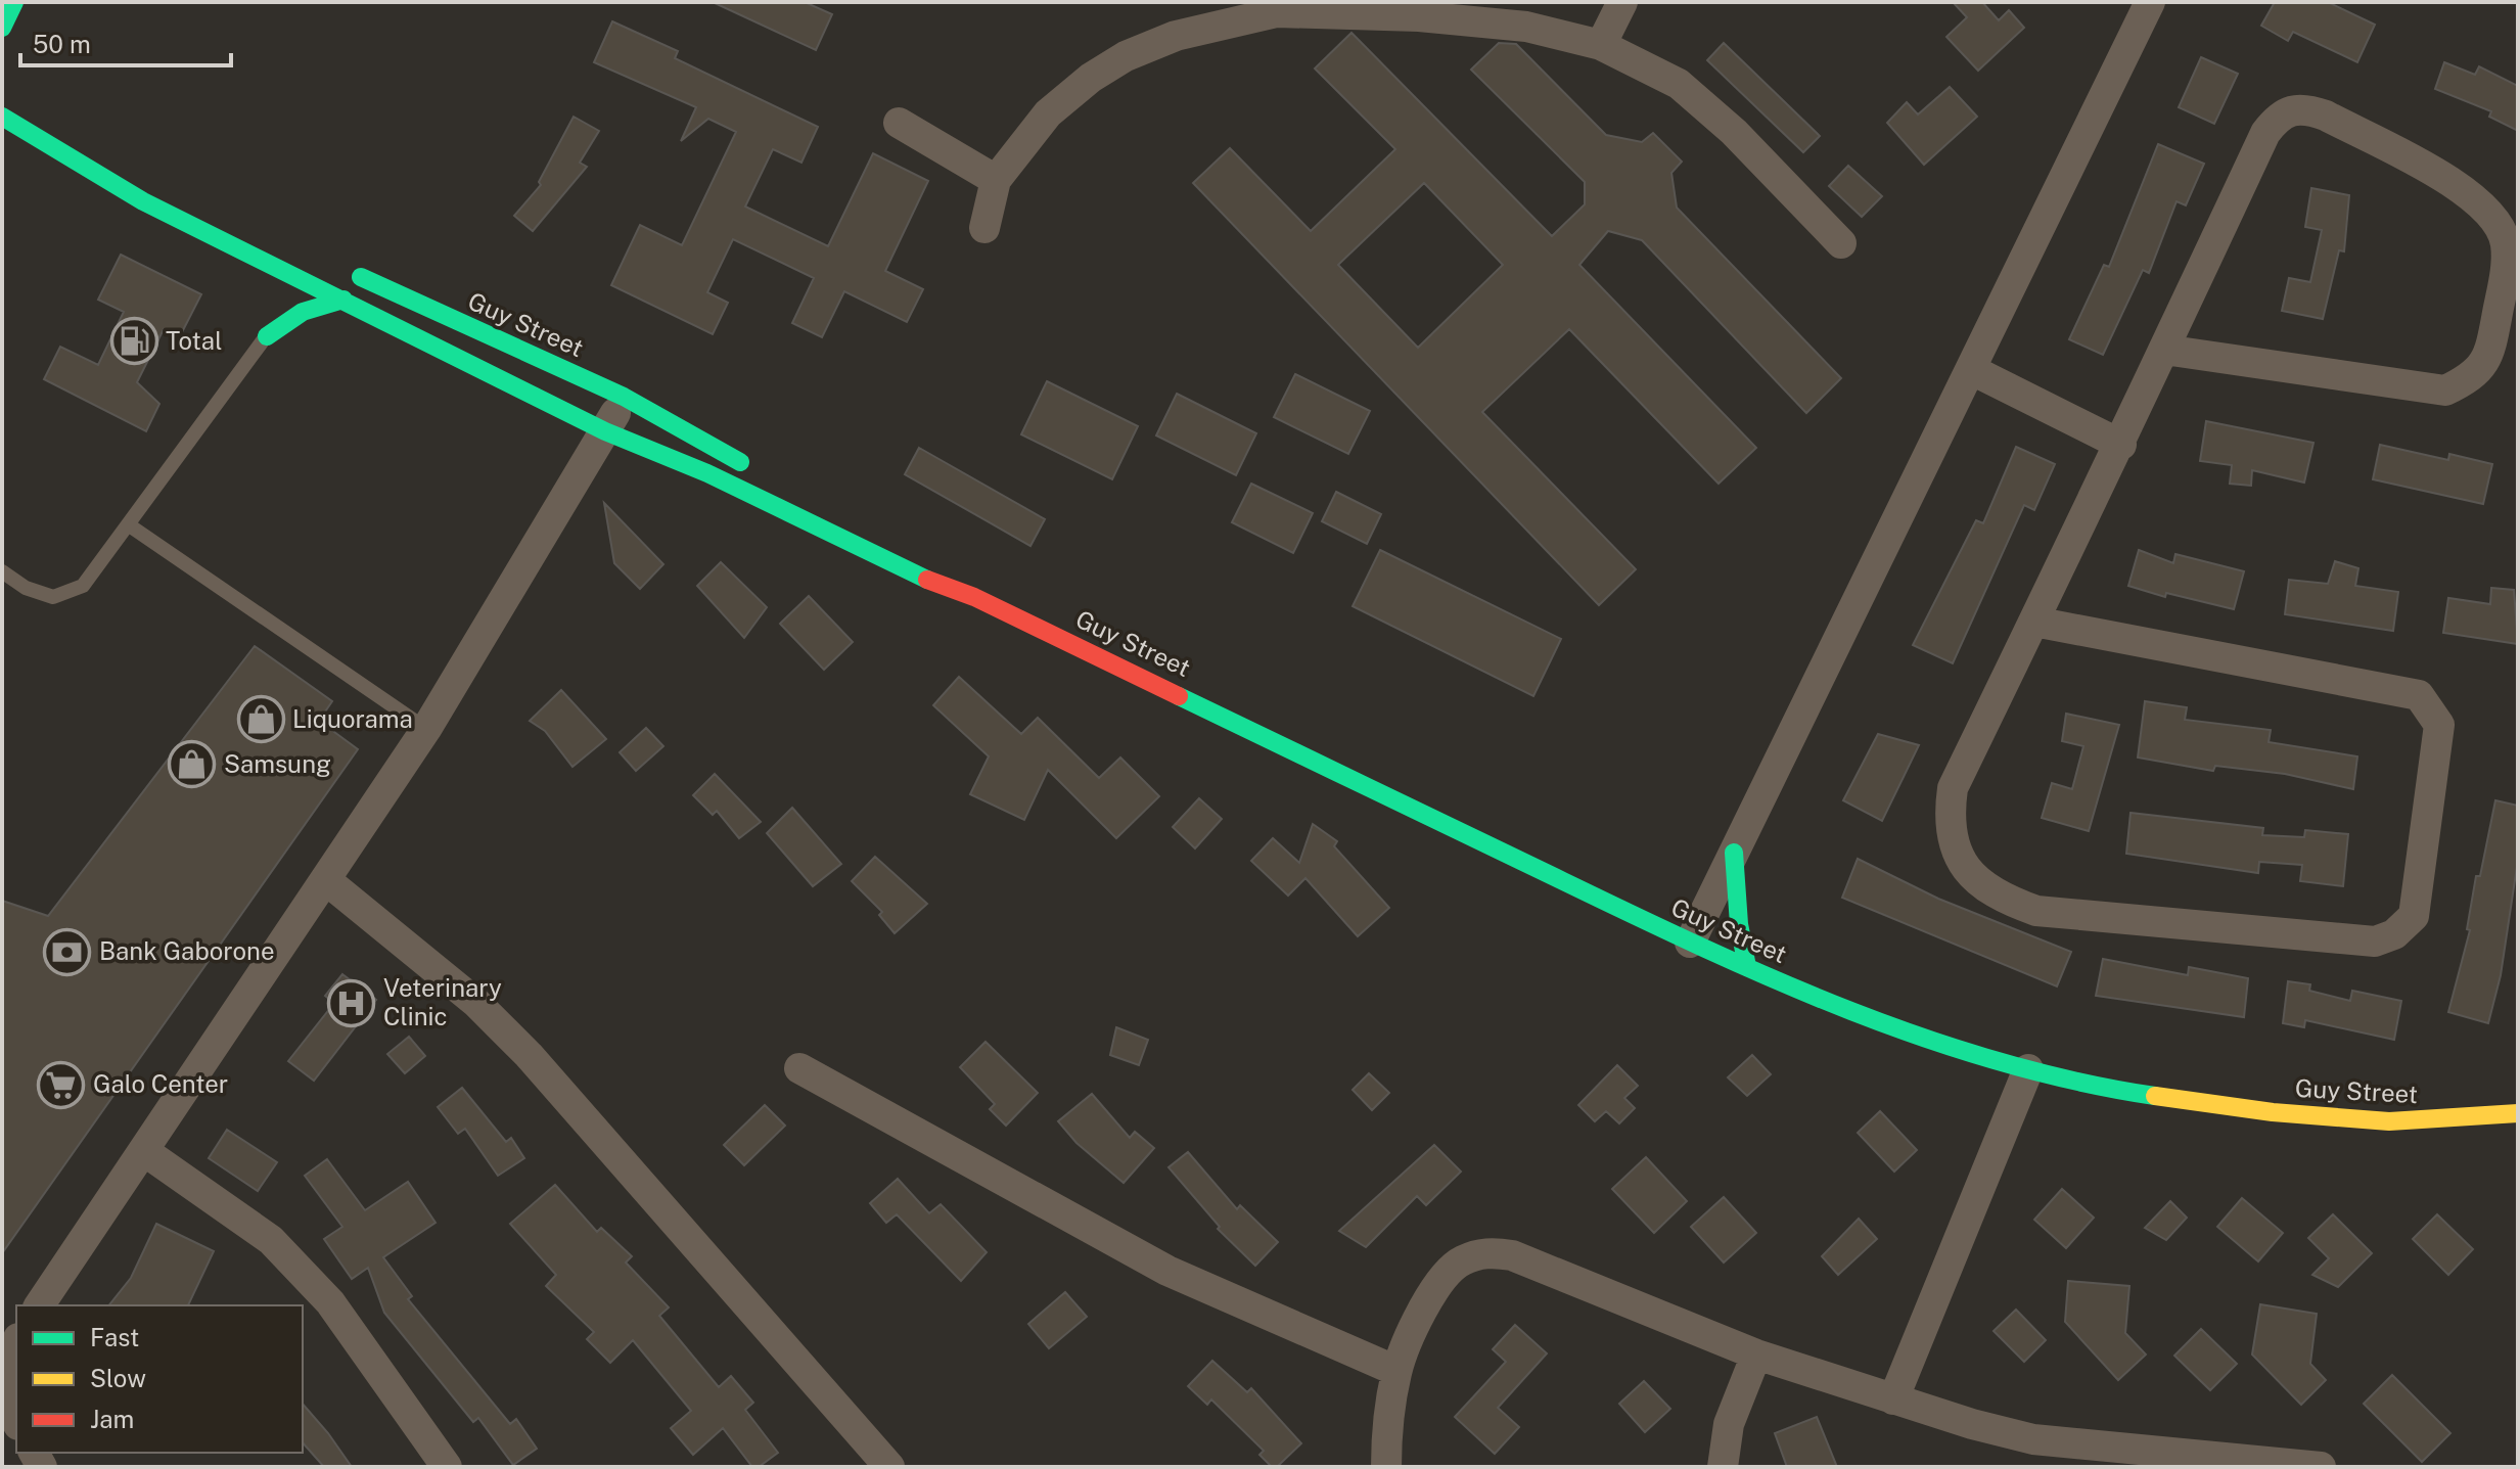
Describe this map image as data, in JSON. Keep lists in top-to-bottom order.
{
  "streets": {
    "main road": ["Guy Street"]
  },
  "places": {
    "fuel station": ["Total"],
    "shop": ["Liquorama", "Samsung"],
    "bank": ["Bank Gaborone"],
    "hospital": ["Veterinary Clinic"],
    "supermarket": ["Galo Center"]
  },
  "legend": ["Fast", "Slow", "Jam"],
  "scale_bar": "50 m"
}
